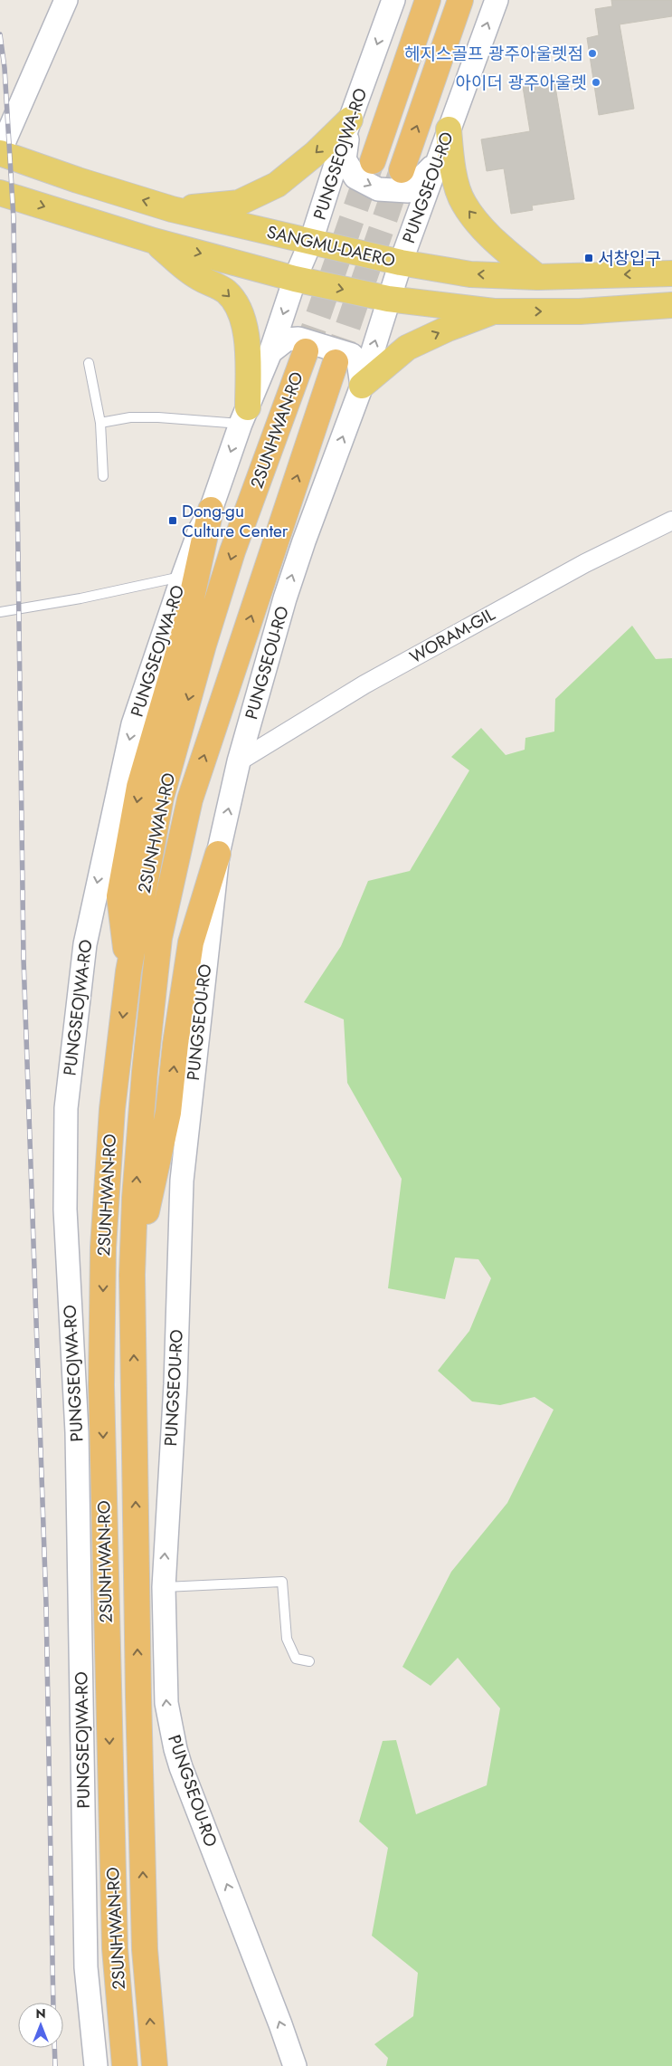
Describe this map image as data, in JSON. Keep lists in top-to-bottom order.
{
  "streets": {
    "highway": ["2SUNHWAN-RO"],
    "main road": ["SANGMU-DAERO"],
    "street": ["PUNGSEOJWA-RO", "PUNGSEOU-RO", "WORAM-GIL"]
  },
  "crossings": [
    ["PUNGSEOJWA-RO", "SANGMU-DAERO"],
    ["PUNGSEOU-RO", "SANGMU-DAERO"],
    ["PUNGSEOU-RO", "WORAM-GIL"]
  ],
  "one_way": ["PUNGSEOJWA-RO", "PUNGSEOU-RO"],
  "places": {
    "other": ["헤지스골프 광주아울렛점", "아이더 광주아울렛"],
    "transit": ["서창입구", "Dong-gu Culture Center"]
  },
  "north": "top"
}
